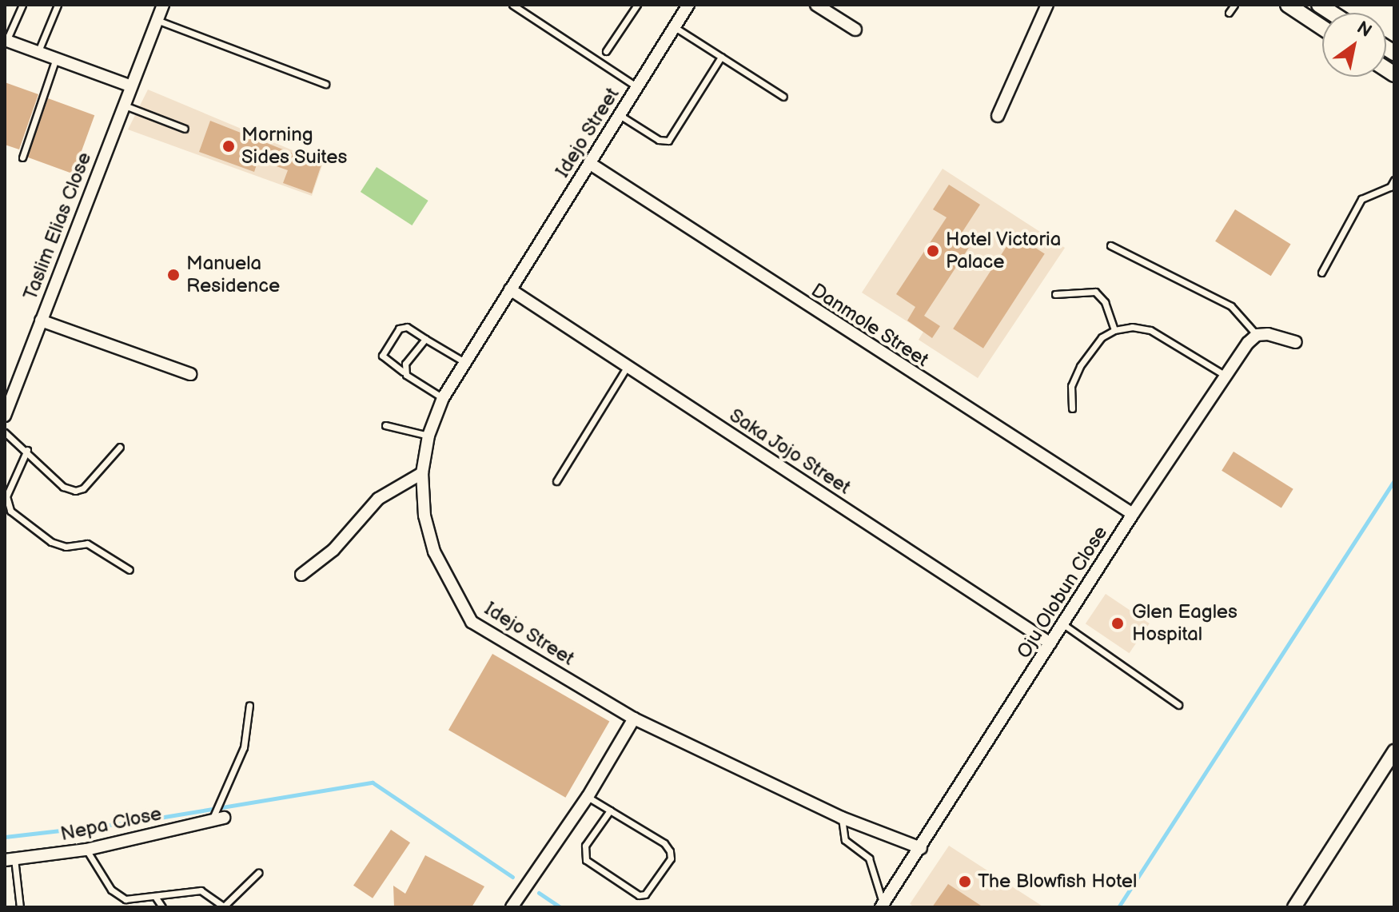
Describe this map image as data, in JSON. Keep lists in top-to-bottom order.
{
  "streets": {
    "street": [
      "Idejo Street",
      "Taslim Elias Close",
      "Danmole Street",
      "Saka Jojo Street",
      "Oju Olobun Close",
      "Nepa Close"
    ]
  },
  "crossings": [
    ["Idejo Street", "Danmole Street"],
    ["Idejo Street", "Saka Jojo Street"],
    ["Idejo Street", "Oju Olobun Close"],
    ["Danmole Street", "Oju Olobun Close"],
    ["Saka Jojo Street", "Oju Olobun Close"]
  ],
  "places": [
    "Morning Sides Suites",
    "Hotel Victoria Palace",
    "Manuela Residence",
    "Glen Eagles Hospital",
    "The Blowfish Hotel"
  ],
  "north": "top right"
}
